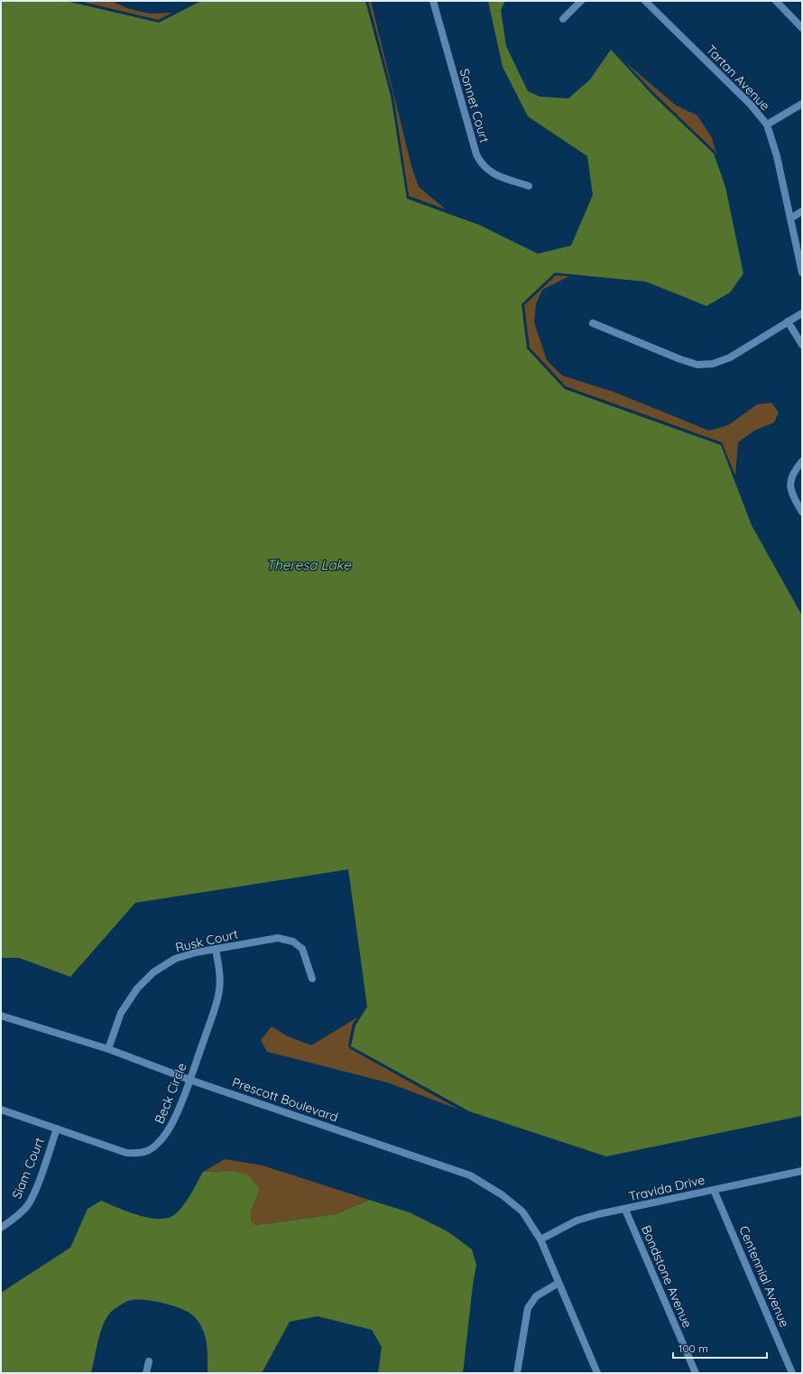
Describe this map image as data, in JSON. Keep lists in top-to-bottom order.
{
  "streets": {
    "street": [
      "Tartan Avenue",
      "Sonnet Court",
      "Rusk Court",
      "Beck Circle",
      "Prescott Boulevard",
      "Siam Court",
      "Travida Drive",
      "Bondstone Avenue",
      "Centennial Avenue"
    ]
  },
  "crossings": [
    ["Rusk Court", "Beck Circle"],
    ["Rusk Court", "Prescott Boulevard"],
    ["Beck Circle", "Prescott Boulevard"],
    ["Beck Circle", "Siam Court"],
    ["Prescott Boulevard", "Travida Drive"],
    ["Travida Drive", "Bondstone Avenue"],
    ["Travida Drive", "Centennial Avenue"]
  ],
  "water": ["Theresa Lake"],
  "scale_bar": "100 m"
}
